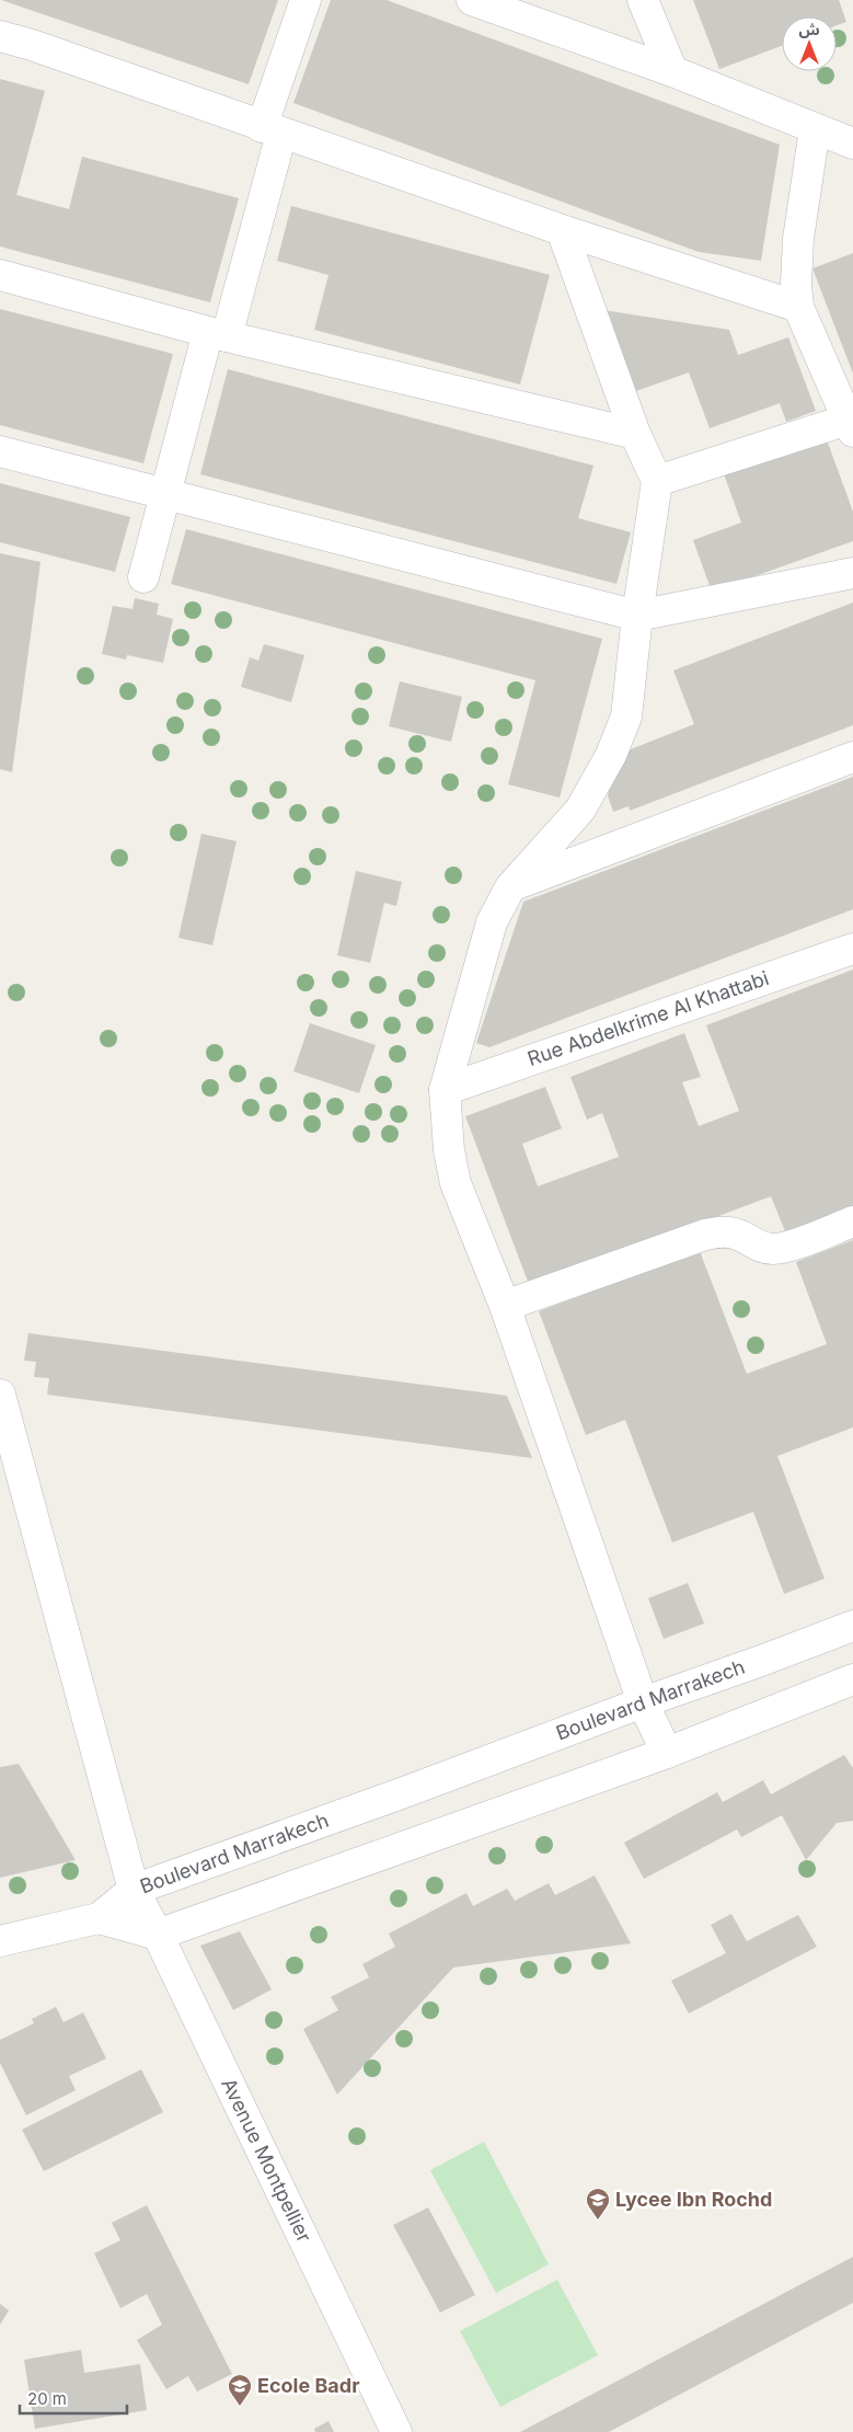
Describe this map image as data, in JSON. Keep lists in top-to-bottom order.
{
  "streets": {
    "street": ["Rue Abdelkrime Al Khattabi", "Boulevard Marrakech", "Avenue Montpellier"]
  },
  "crossings": [
    ["Boulevard Marrakech", "Avenue Montpellier"]
  ],
  "places": {
    "school or university": ["Lycee Ibn Rochd", "Ecole Badr"]
  },
  "scale_bar": "20 m",
  "north": "top"
}
